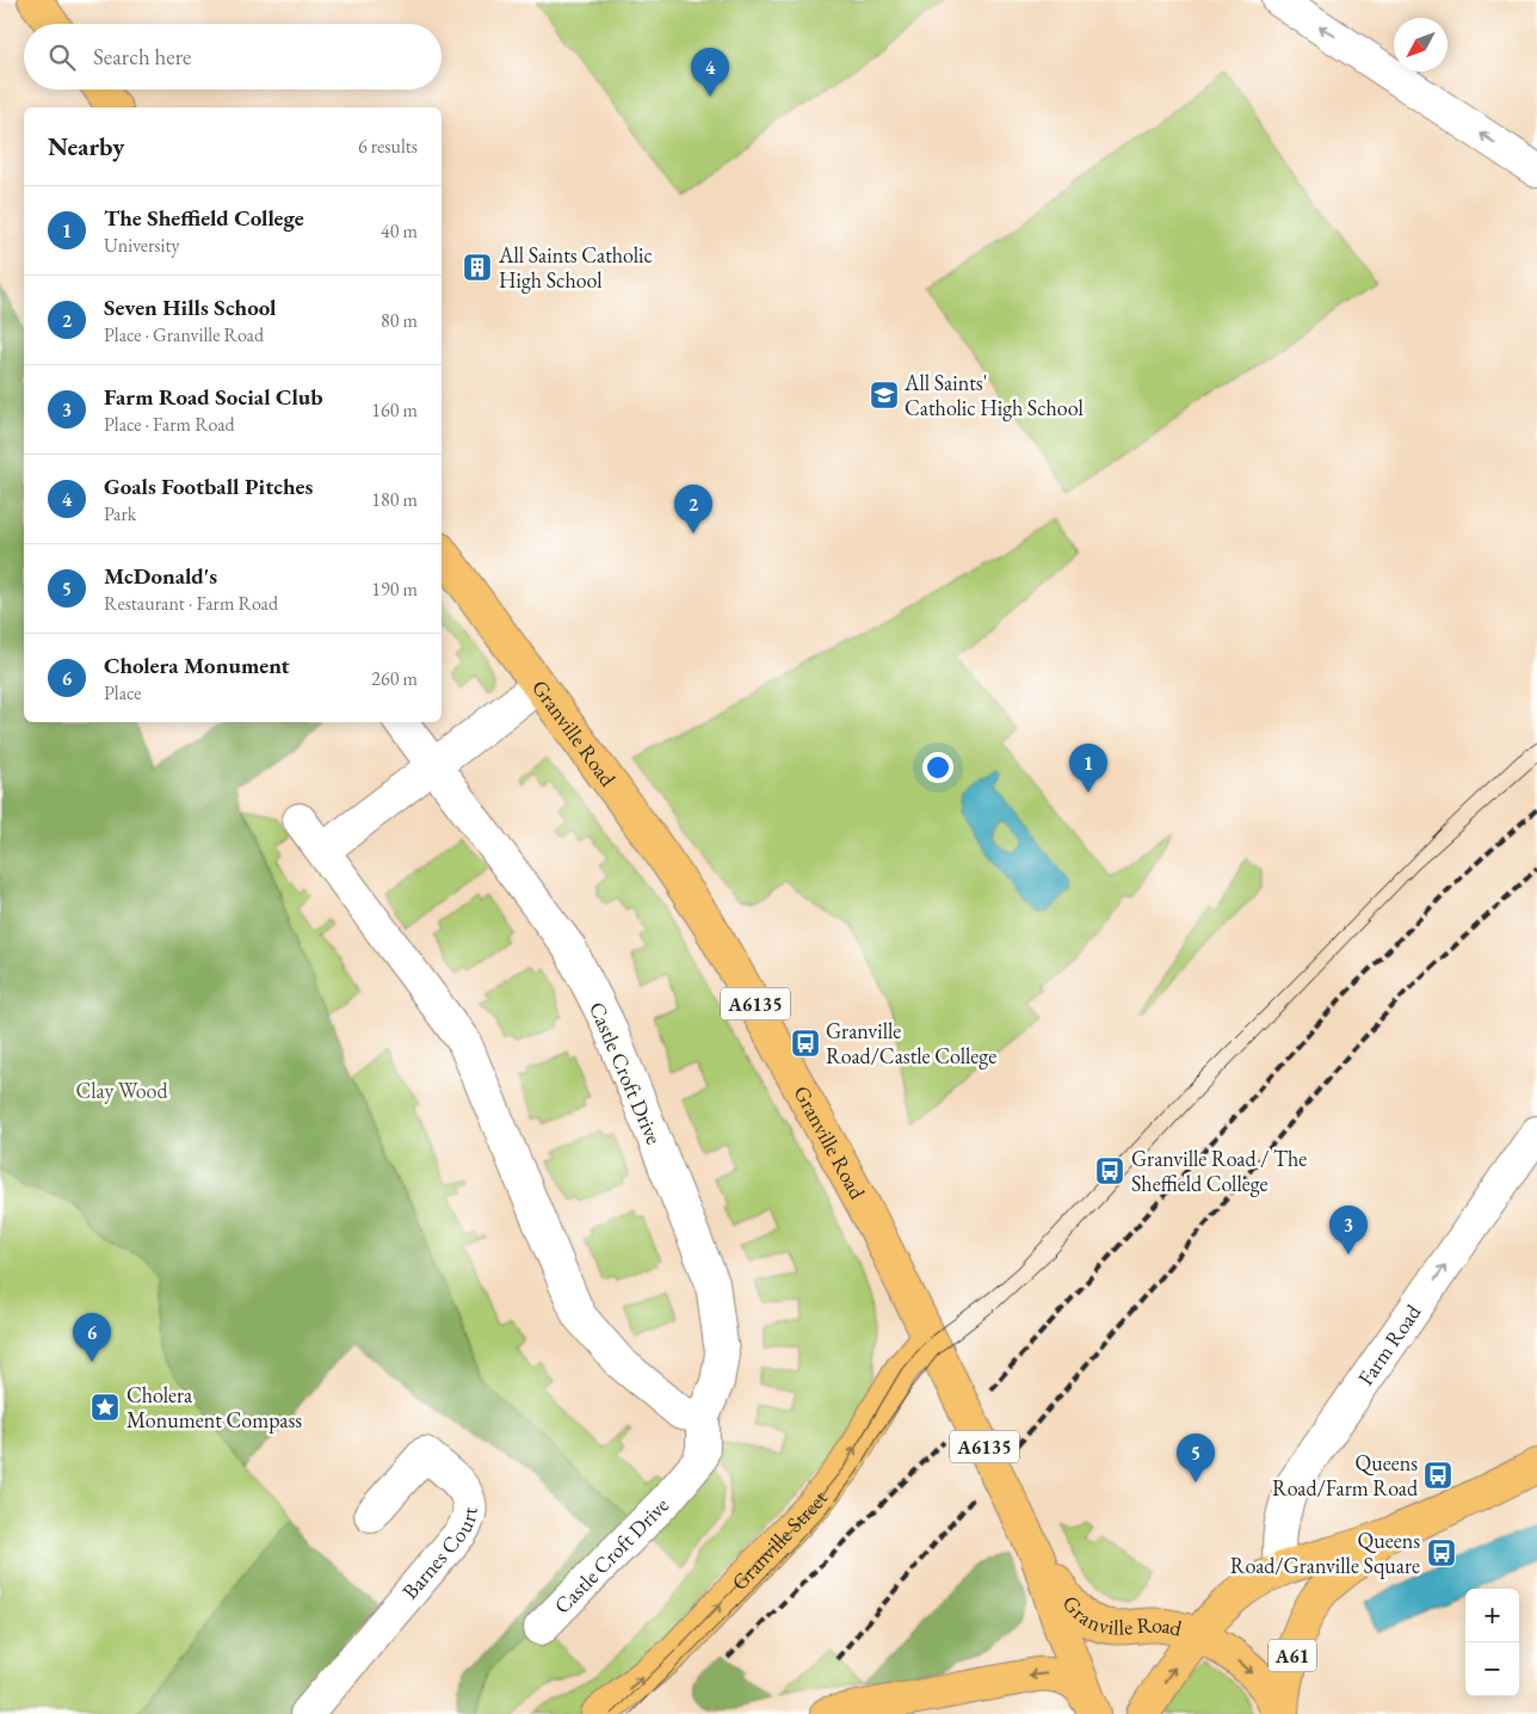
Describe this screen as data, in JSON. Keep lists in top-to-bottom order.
{
  "streets": {
    "main road": [
      "Granville Road",
      "A6135",
      "Granville Street",
      "A61"
    ],
    "street": ["Castle Croft Drive", "Farm Road", "Barnes Court"]
  },
  "crossings": [
    ["Granville Road", "A6135"],
    ["Granville Road", "Granville Street"],
    ["Granville Road", "A61"],
    ["A6135", "A61"],
    ["Farm Road", "A61"]
  ],
  "one_way": ["Farm Road", "Granville Street"],
  "parks": ["Clay Wood"],
  "places": {
    "building": ["All Saints Catholic High School"],
    "school or university": ["All Saints' Catholic High School"],
    "bus stop": [
      "Granville Road/Castle College",
      "Granville Road / The Sheffield College",
      "Queens Road/Farm Road",
      "Queens Road/Granville Square"
    ],
    "place": ["Cholera Monument Compass"]
  },
  "north": "bottom left",
  "page": {
    "search": "Search here",
    "pins": [
      "4",
      "2",
      "1",
      "3",
      "6",
      "5"
    ],
    "heading": ["Nearby", "6 results"],
    "list": [
      {
        "mark": "1",
        "name": "The Sheffield College",
        "note": "University",
        "value": "40 m"
      },
      {
        "mark": "2",
        "name": "Seven Hills School",
        "note": "Place · Granville Road",
        "value": "80 m"
      },
      {
        "mark": "3",
        "name": "Farm Road Social Club",
        "note": "Place · Farm Road",
        "value": "160 m"
      },
      {
        "mark": "4",
        "name": "Goals Football Pitches",
        "note": "Park",
        "value": "180 m"
      },
      {
        "mark": "5",
        "name": "McDonald's",
        "note": "Restaurant · Farm Road",
        "value": "190 m"
      },
      {
        "mark": "6",
        "name": "Cholera Monument",
        "note": "Place",
        "value": "260 m"
      }
    ],
    "map_buttons": ["+", "−"]
  }
}
